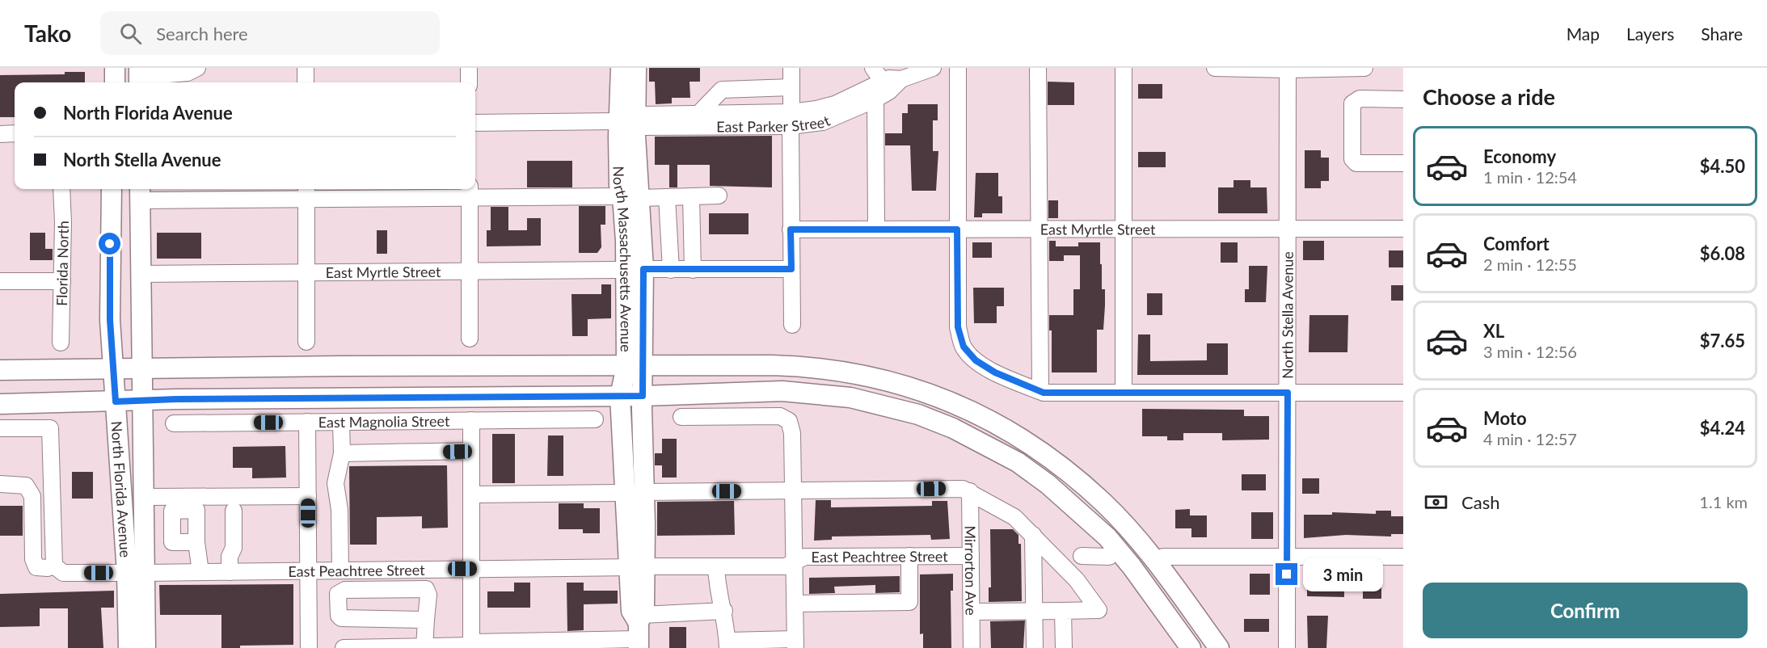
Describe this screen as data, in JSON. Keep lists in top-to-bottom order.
{
  "streets": {
    "main road": ["North Massachusetts Avenue", "North Florida Avenue"],
    "street": [
      "East Parker Street",
      "East Myrtle Street",
      "Florida North",
      "North Stella Avenue",
      "East Magnolia Street",
      "East Peachtree Street",
      "Mirrorton Ave"
    ]
  },
  "crossings": [
    ["East Parker Street", "North Massachusetts Avenue"],
    ["East Myrtle Street", "North Massachusetts Avenue"],
    ["East Myrtle Street", "North Stella Avenue"],
    ["East Myrtle Street", "North Florida Avenue"],
    ["North Massachusetts Avenue", "East Peachtree Street"],
    ["North Florida Avenue", "East Peachtree Street"],
    ["East Peachtree Street", "Mirrorton Ave"]
  ],
  "page": {
    "header": "Tako",
    "search": "Search here",
    "nav": ["Map", "Layers", "Share"],
    "heading": "Choose a ride",
    "banner": ["North Florida Avenue", "North Stella Avenue"],
    "list": [
      {
        "name": "Economy",
        "note": "1 min · 12:54",
        "value": "$4.50"
      },
      {
        "name": "Comfort",
        "note": "2 min · 12:55",
        "value": "$6.08"
      },
      {
        "name": "XL",
        "note": "3 min · 12:56",
        "value": "$7.65"
      },
      {
        "name": "Moto",
        "note": "4 min · 12:57",
        "value": "$4.24"
      }
    ],
    "pay": ["Cash", "1.1 km"],
    "bubble": "3 min",
    "buttons": "Confirm"
  }
}
